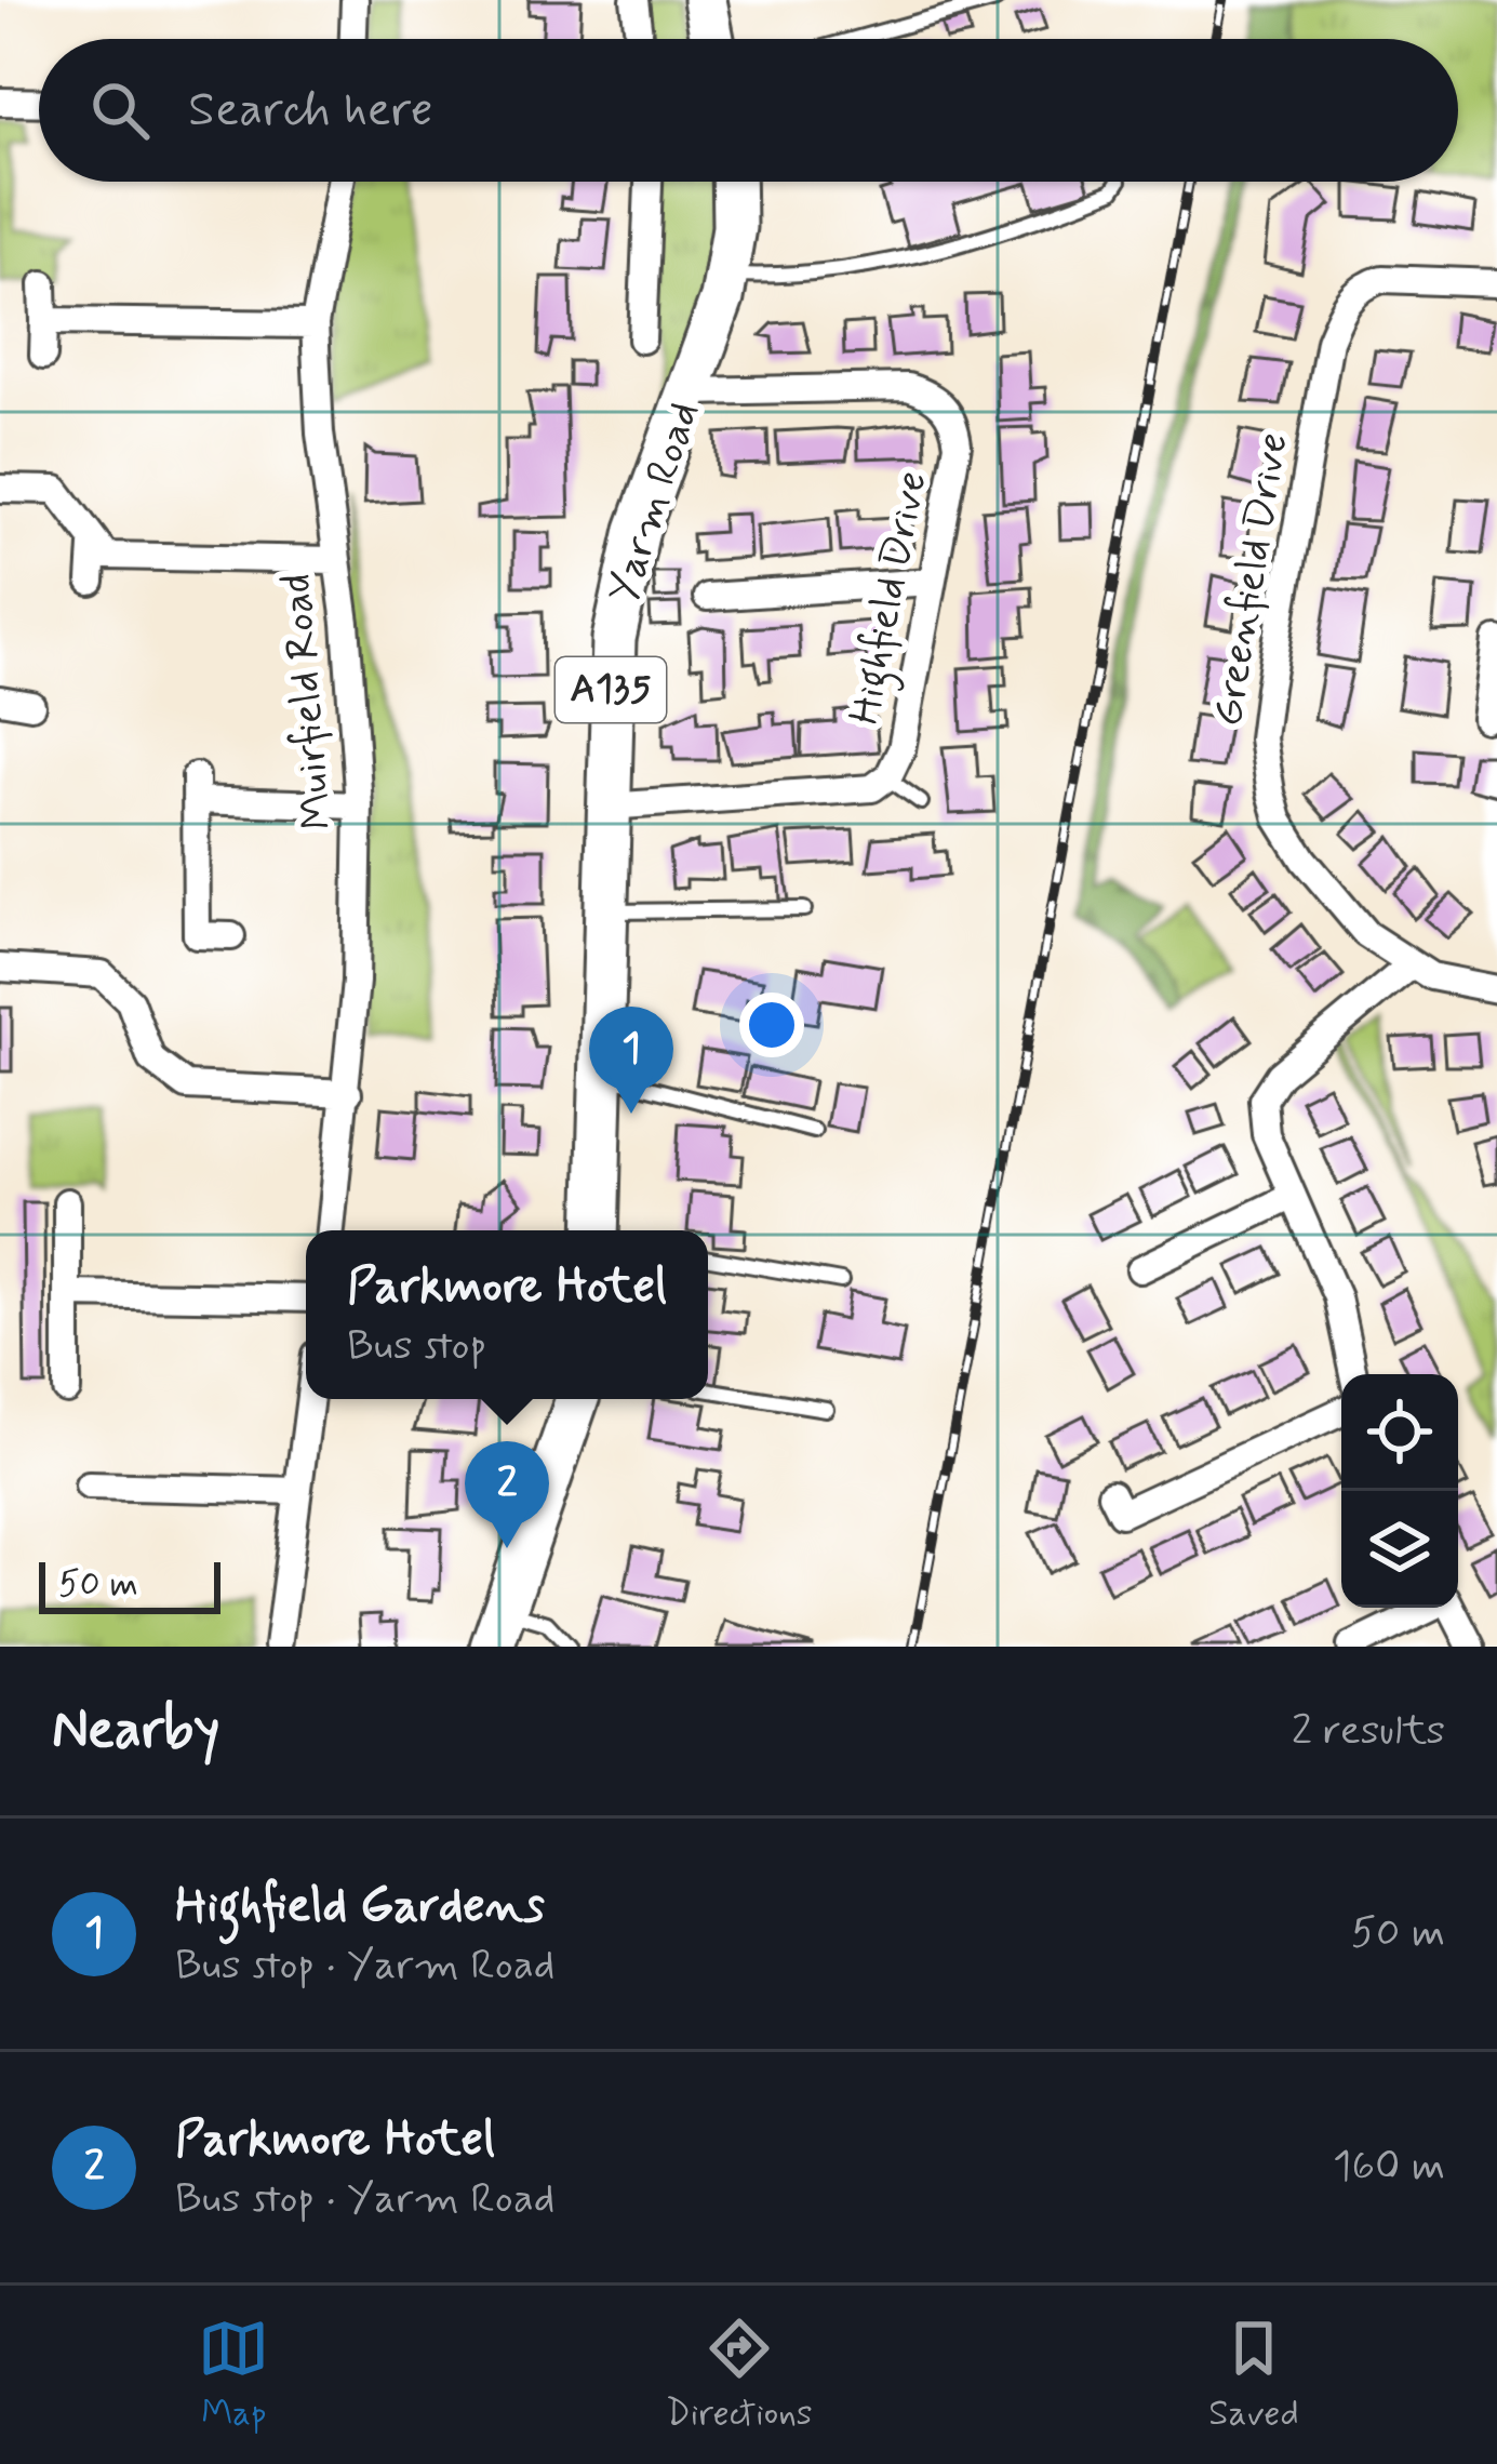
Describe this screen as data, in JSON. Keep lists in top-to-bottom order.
{
  "streets": {
    "main road": ["Yarm Road", "A135"],
    "street": ["Greenfield Drive", "Highfield Drive", "Muirfield Road"]
  },
  "crossings": [
    ["Yarm Road", "Highfield Drive"]
  ],
  "scale_bar": "50 m",
  "page": {
    "search": "Search here",
    "pins": ["1", "2"],
    "popup": ["Parkmore Hotel", "Bus stop"],
    "scale": "50 m",
    "heading": ["Nearby", "2 results"],
    "list": [
      {
        "mark": "1",
        "name": "Highfield Gardens",
        "note": "Bus stop · Yarm Road",
        "value": "50 m"
      },
      {
        "mark": "2",
        "name": "Parkmore Hotel",
        "note": "Bus stop · Yarm Road",
        "value": "160 m"
      }
    ],
    "nav": ["Map", "Directions", "Saved"]
  }
}
